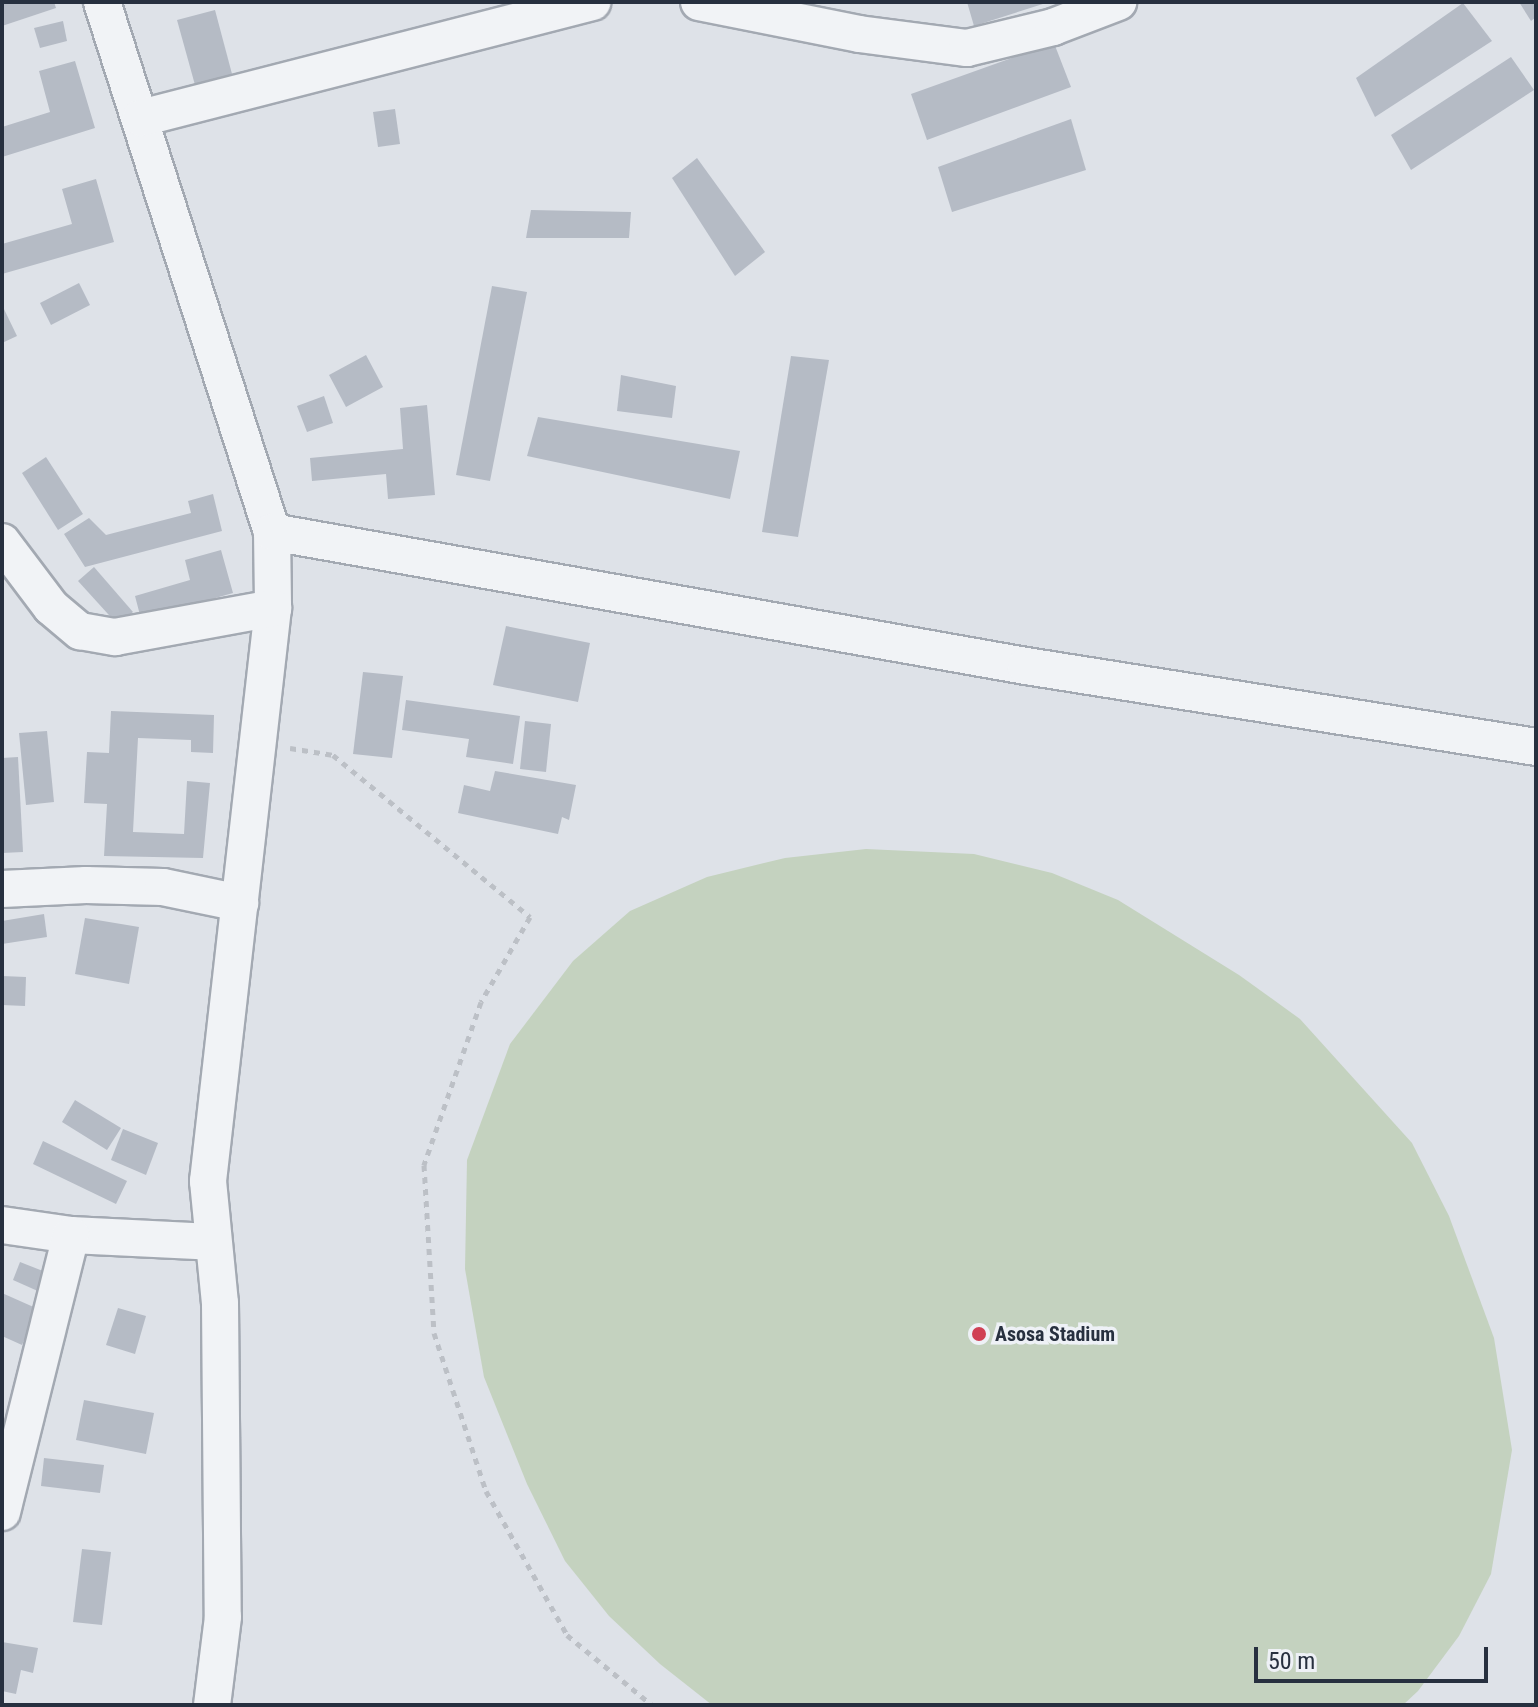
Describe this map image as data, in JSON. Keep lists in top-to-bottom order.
{
  "places": ["Asosa Stadium"],
  "scale_bar": "50 m"
}
